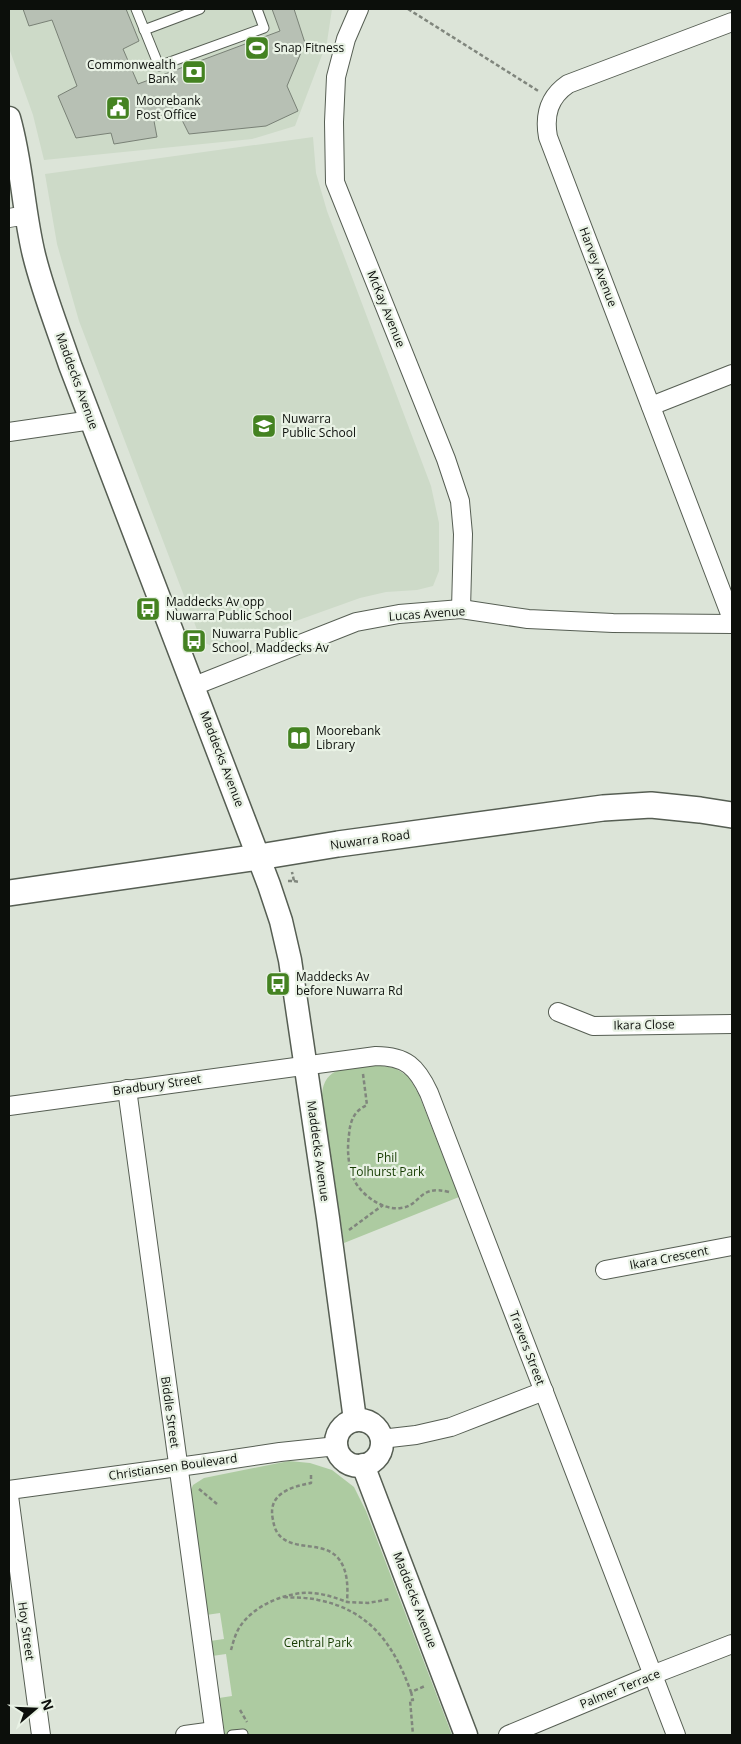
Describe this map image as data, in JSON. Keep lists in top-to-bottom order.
{
  "streets": {
    "main road": ["Nuwarra Road"],
    "street": [
      "Harvey Avenue",
      "McKay Avenue",
      "Maddecks Avenue",
      "Lucas Avenue",
      "Ikara Close",
      "Bradbury Street",
      "Ikara Crescent",
      "Travers Street",
      "Biddle Street",
      "Christiansen Boulevard",
      "Hoy Street",
      "Palmer Terrace"
    ]
  },
  "crossings": [
    ["McKay Avenue", "Lucas Avenue"],
    ["Maddecks Avenue", "Lucas Avenue"],
    ["Maddecks Avenue", "Nuwarra Road"],
    ["Maddecks Avenue", "Bradbury Street"],
    ["Maddecks Avenue", "Travers Street"],
    ["Maddecks Avenue", "Christiansen Boulevard"],
    ["Bradbury Street", "Travers Street"],
    ["Bradbury Street", "Biddle Street"],
    ["Travers Street", "Palmer Terrace"],
    ["Biddle Street", "Christiansen Boulevard"]
  ],
  "parks": ["Phil Tolhurst Park", "Central Park"],
  "places": {
    "sports": ["Snap Fitness"],
    "bank": ["Commonwealth Bank"],
    "public building": ["Moorebank Post Office"],
    "school or university": ["Nuwarra Public School"],
    "bus stop": ["Maddecks Av opp Nuwarra Public School", "Nuwarra Public School, Maddecks Av", "Maddecks Av before Nuwarra Rd"],
    "library": ["Moorebank Library"]
  },
  "north": "right"
}
